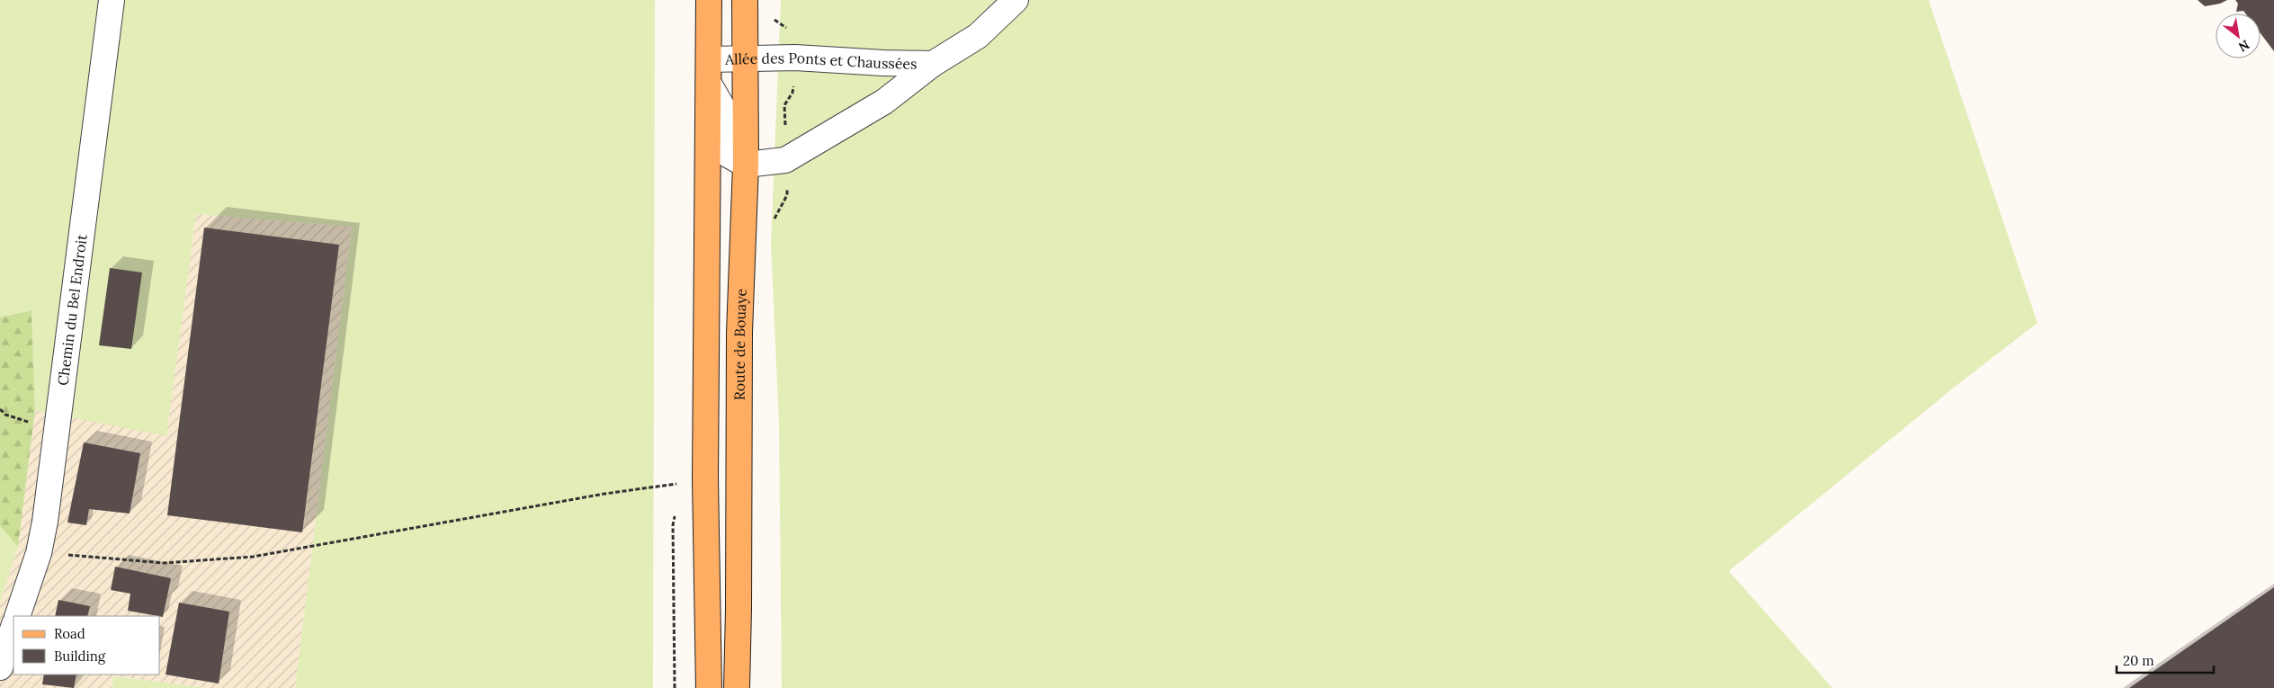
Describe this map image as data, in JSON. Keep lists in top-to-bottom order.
{
  "streets": {
    "main road": ["Route de Bouaye"],
    "street": ["Allée des Ponts et Chaussées", "Chemin du Bel Endroit"]
  },
  "crossings": [
    ["Allée des Ponts et Chaussées", "Route de Bouaye"]
  ],
  "legend": ["Road", "Building"],
  "scale_bar": "20 m",
  "north": "bottom right"
}
